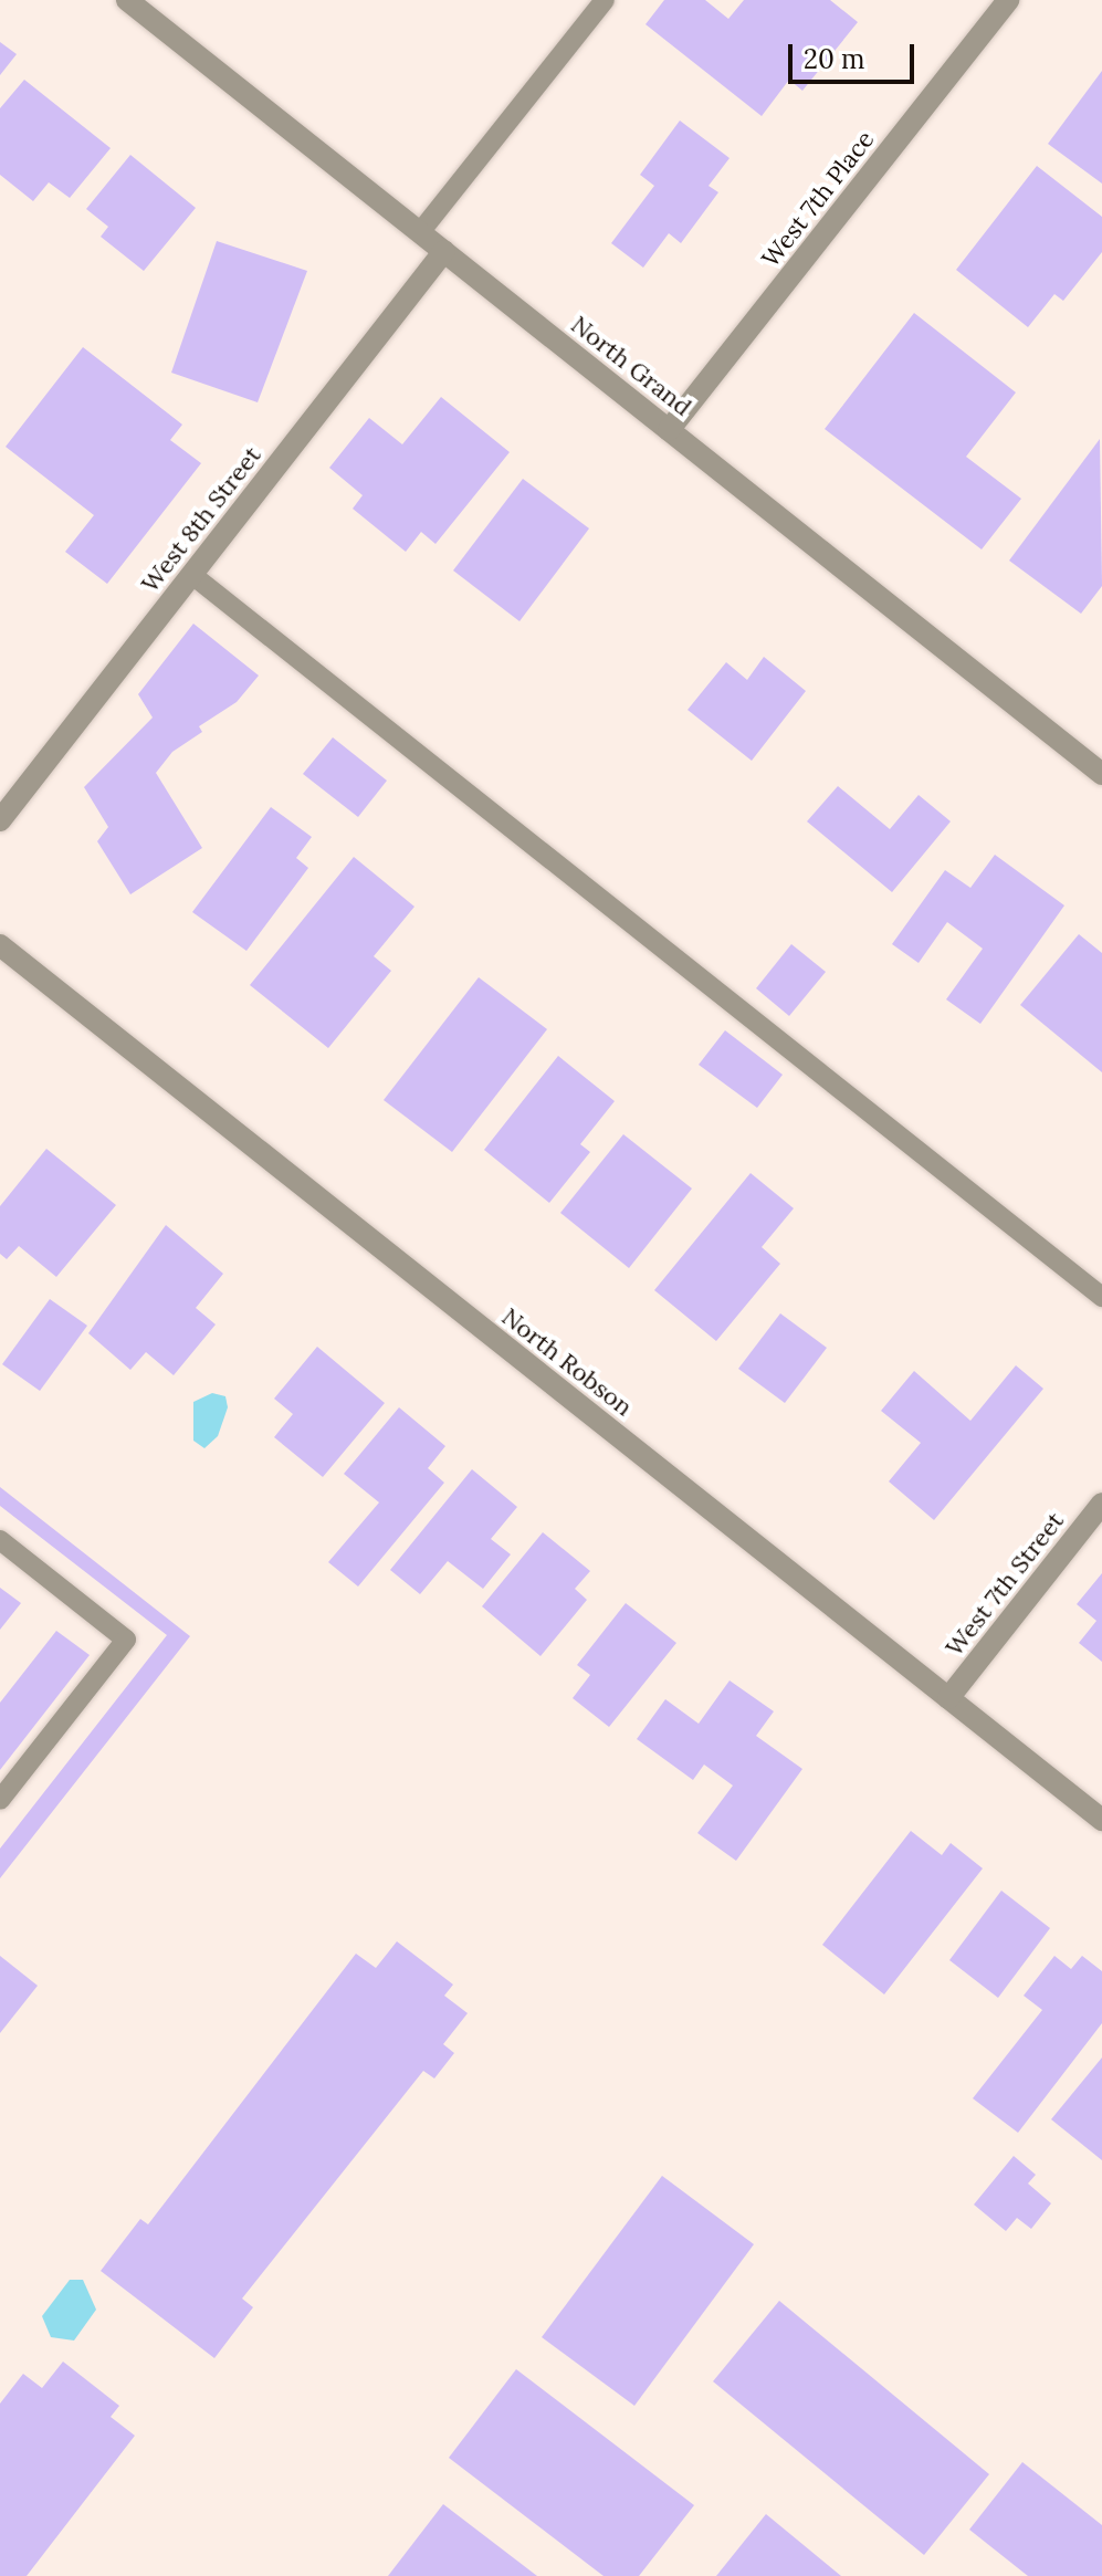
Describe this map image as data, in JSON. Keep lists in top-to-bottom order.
{
  "streets": {
    "street": [
      "West 7th Place",
      "North Grand",
      "West 8th Street",
      "North Robson",
      "West 7th Street"
    ]
  },
  "crossings": [
    ["West 7th Place", "North Grand"],
    ["North Grand", "West 8th Street"],
    ["North Robson", "West 7th Street"]
  ],
  "scale_bar": "20 m"
}
